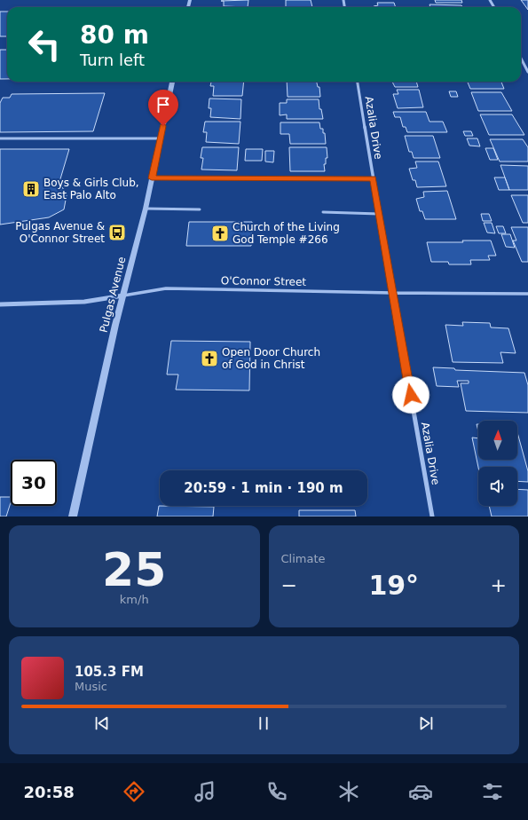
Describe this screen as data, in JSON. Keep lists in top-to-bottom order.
{
  "streets": {
    "street": ["Azalia Drive", "O'Connor Street", "Pulgas Avenue"]
  },
  "crossings": [
    ["Azalia Drive", "O'Connor Street"],
    ["O'Connor Street", "Pulgas Avenue"]
  ],
  "places": {
    "building": ["Boys & Girls Club, East Palo Alto"],
    "bus stop": ["Pulgas Avenue & O'Connor Street"],
    "church": ["Church of the Living God Temple #266", "Open Door Church of God in Christ"]
  },
  "north": "top",
  "page": {
    "turn": ["80 m", "Turn left"],
    "limit": "30",
    "trip": "20:59 · 1 min · 190 m",
    "tile": [
      ["25", "km/h"],
      "Climate"
    ],
    "heat": ["−", "19°", "+"],
    "song": ["105.3 FM", "Music"],
    "tabs": "20:58"
  }
}
